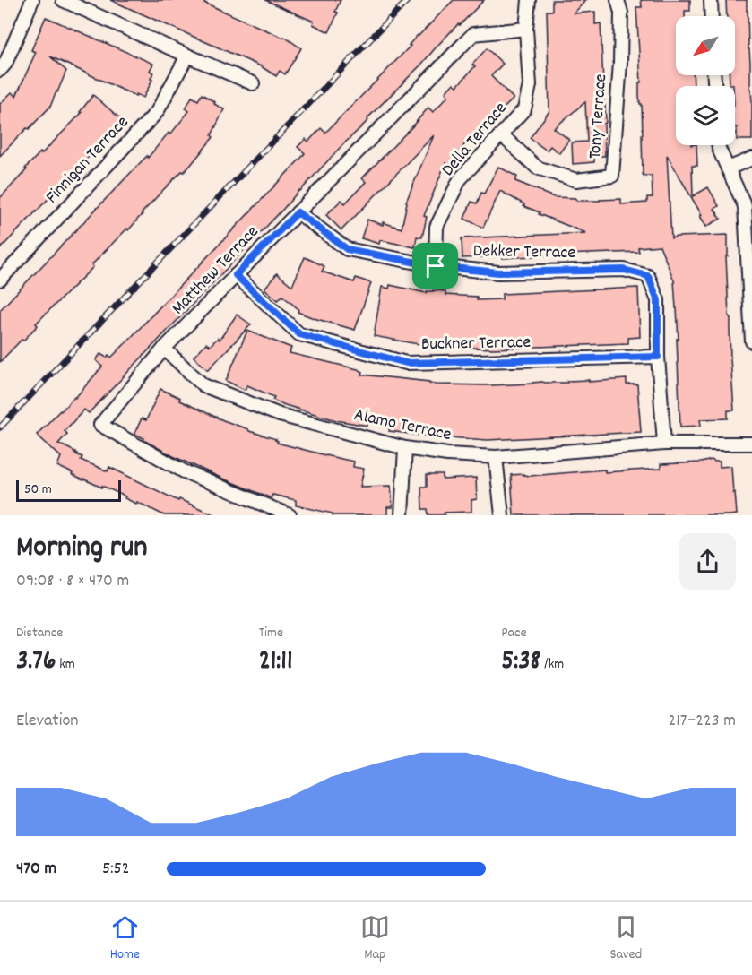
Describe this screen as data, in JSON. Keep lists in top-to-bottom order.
{
  "streets": {
    "street": [
      "Tony Terrace",
      "Della Terrace",
      "Finnigan Terrace",
      "Dekker Terrace",
      "Matthew Terrace",
      "Buckner Terrace",
      "Alamo Terrace"
    ]
  },
  "crossings": [
    ["Tony Terrace", "Della Terrace"],
    ["Della Terrace", "Dekker Terrace"],
    ["Della Terrace", "Matthew Terrace"],
    ["Dekker Terrace", "Matthew Terrace"],
    ["Dekker Terrace", "Buckner Terrace"],
    ["Matthew Terrace", "Buckner Terrace"],
    ["Matthew Terrace", "Alamo Terrace"]
  ],
  "scale_bar": "50 m",
  "north": "bottom left",
  "page": {
    "scale": "50 m",
    "heading": ["Morning run", "09:08 · 8 × 470 m"],
    "stats": [
      ["Distance", "3.76 km"],
      ["Time", "21:11"],
      ["Pace", "5:38 /km"]
    ],
    "chart": ["Elevation", "217–223 m"],
    "list": [
      {
        "name": "470 m",
        "note": "5:52"
      }
    ],
    "tabs": ["Home", "Map", "Saved"]
  }
}
